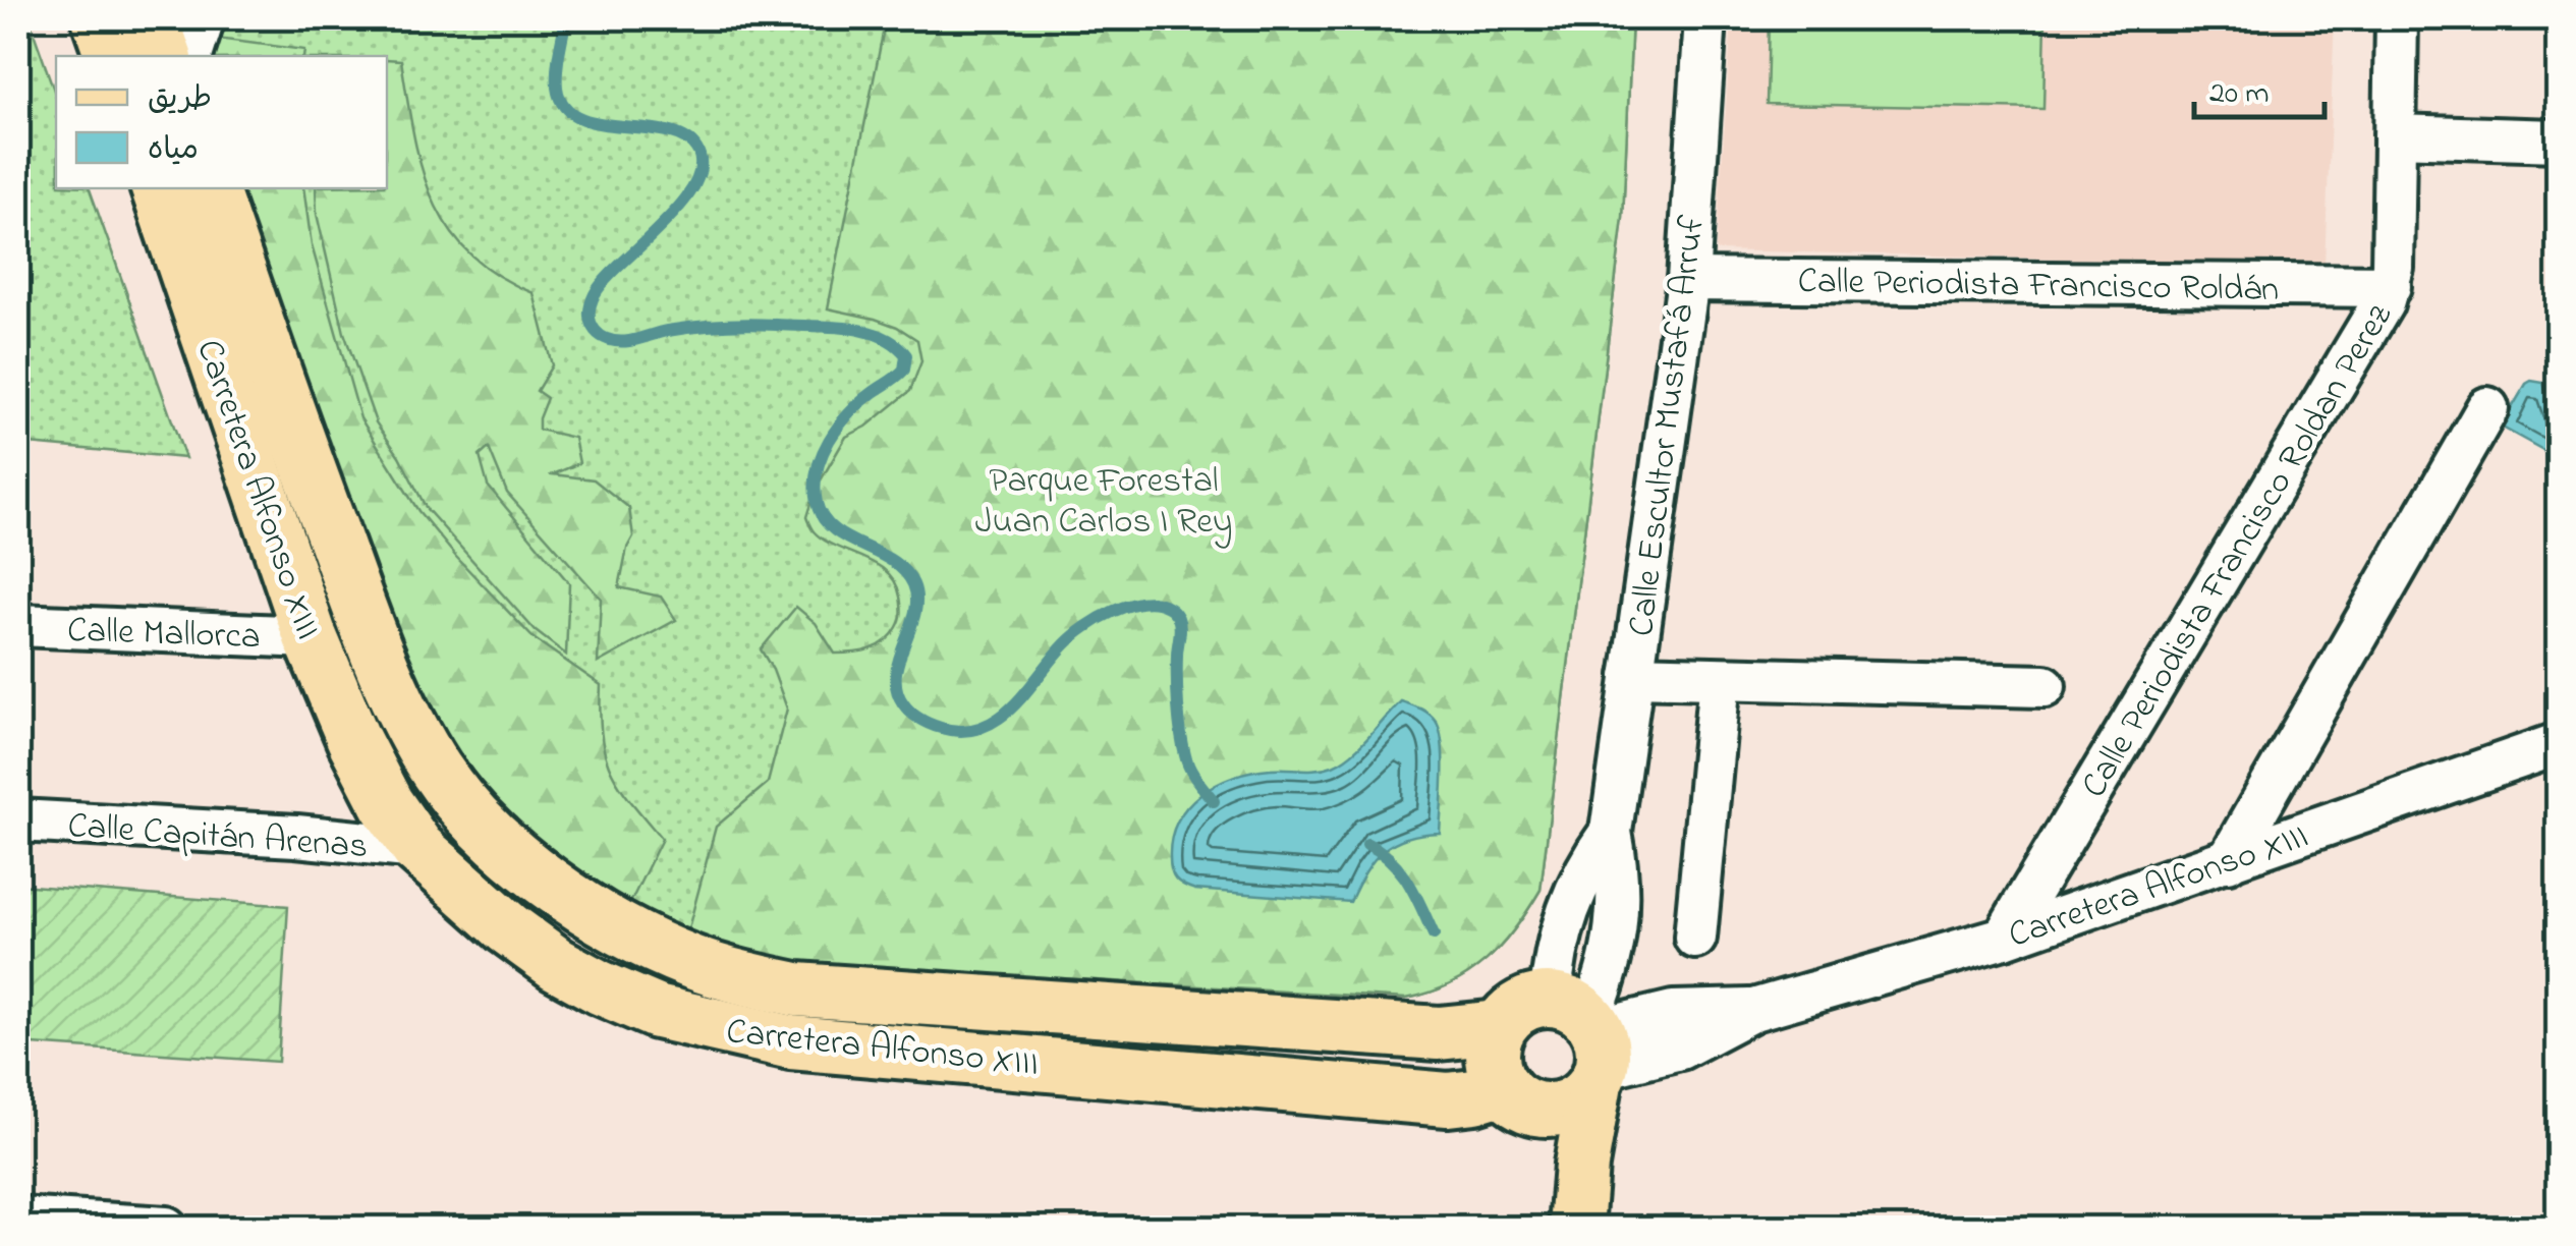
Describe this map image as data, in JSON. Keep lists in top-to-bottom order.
{
  "streets": {
    "main road": ["Carretera Alfonso XIII"],
    "street": [
      "Calle Periodista Francisco Roldán",
      "Calle Escultor Mustafá Arruf",
      "Calle Periodista Francisco Roldan Perez",
      "Calle Mallorca",
      "Calle Capitán Arenas"
    ]
  },
  "crossings": [
    ["Calle Periodista Francisco Roldán", "Calle Escultor Mustafá Arruf"],
    ["Calle Periodista Francisco Roldán", "Calle Periodista Francisco Roldan Perez"],
    ["Calle Escultor Mustafá Arruf", "Carretera Alfonso XIII"],
    ["Carretera Alfonso XIII", "Calle Periodista Francisco Roldan Perez"],
    ["Carretera Alfonso XIII", "Calle Mallorca"],
    ["Carretera Alfonso XIII", "Calle Capitán Arenas"]
  ],
  "parks": ["Parque Forestal Juan Carlos I Rey"],
  "legend": ["طريق", "مياه"],
  "scale_bar": "20 m"
}
